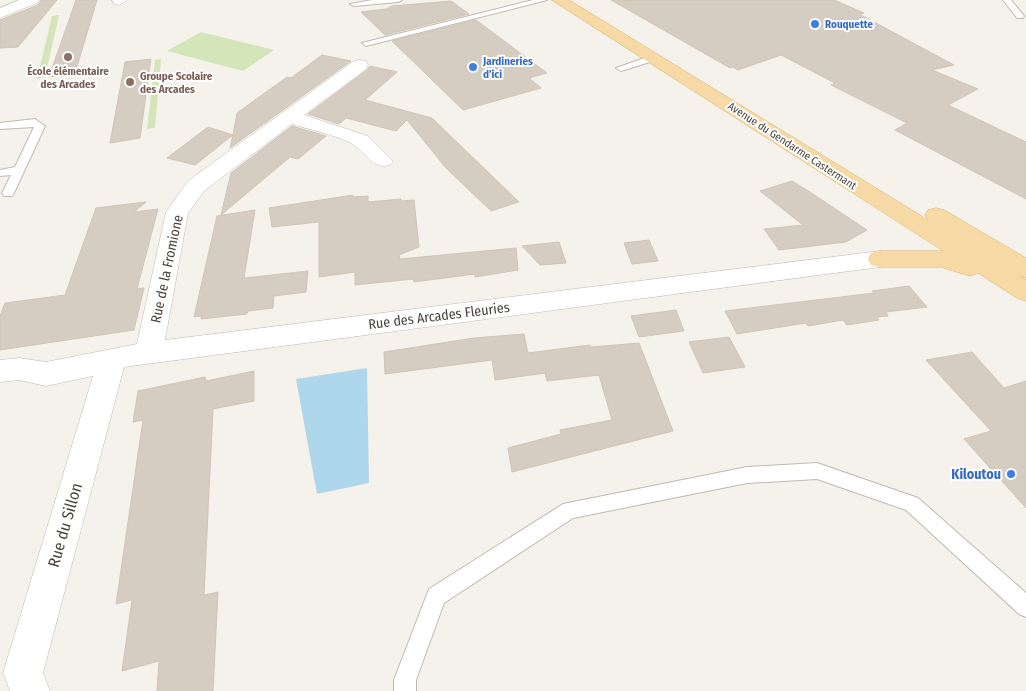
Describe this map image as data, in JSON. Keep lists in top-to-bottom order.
{
  "streets": {
    "main road": ["Avenue du Gendarme Castermant"],
    "street": ["Rue de la Fromione", "Rue des Arcades Fleuries", "Rue du Sillon"]
  },
  "crossings": [
    ["Rue de la Fromione", "Rue des Arcades Fleuries"],
    ["Rue des Arcades Fleuries", "Rue du Sillon"]
  ],
  "places": [
    "Rouquette",
    "École élémentaire des Arcades",
    "Jardineries d’ici",
    "Groupe Scolaire des Arcades",
    "Kiloutou"
  ]
}
